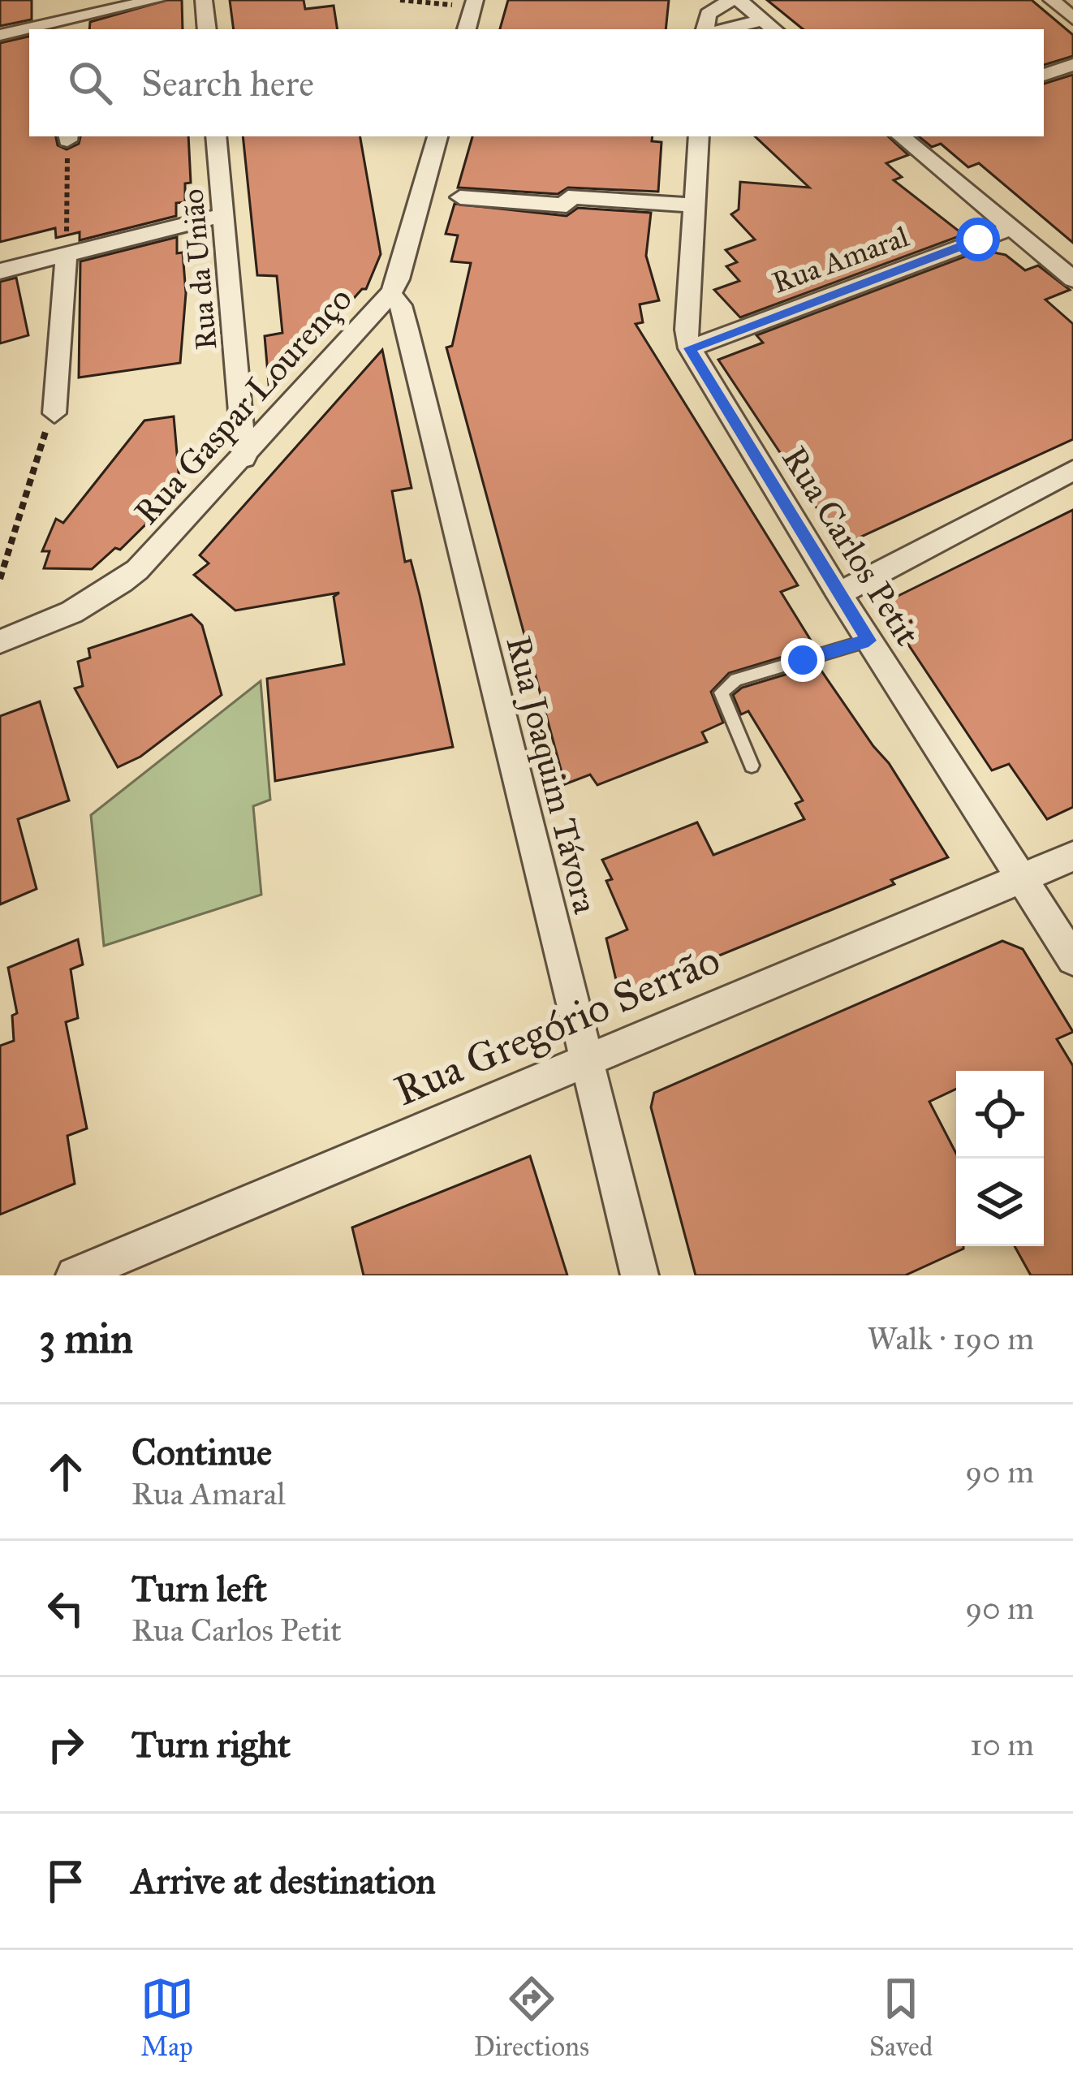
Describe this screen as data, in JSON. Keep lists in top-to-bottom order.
{
  "streets": {
    "street": [
      "Rua Amaral",
      "Rua da União",
      "Rua Gaspar Lourenço",
      "Rua Carlos Petit",
      "Rua Joaquim Távora",
      "Rua Gregório Serrão"
    ]
  },
  "crossings": [
    ["Rua Amaral", "Rua Carlos Petit"],
    ["Rua da União", "Rua Gaspar Lourenço"],
    ["Rua Gaspar Lourenço", "Rua Joaquim Távora"],
    ["Rua Carlos Petit", "Rua Gregório Serrão"],
    ["Rua Joaquim Távora", "Rua Gregório Serrão"]
  ],
  "page": {
    "search": "Search here",
    "heading": ["3 min", "Walk · 190 m"],
    "list": [
      ["Continue", "Rua Amaral", "90 m"],
      ["Turn left", "Rua Carlos Petit", "90 m"],
      ["Turn right", "10 m"],
      "Arrive at destination"
    ],
    "nav": ["Map", "Directions", "Saved"]
  }
}
